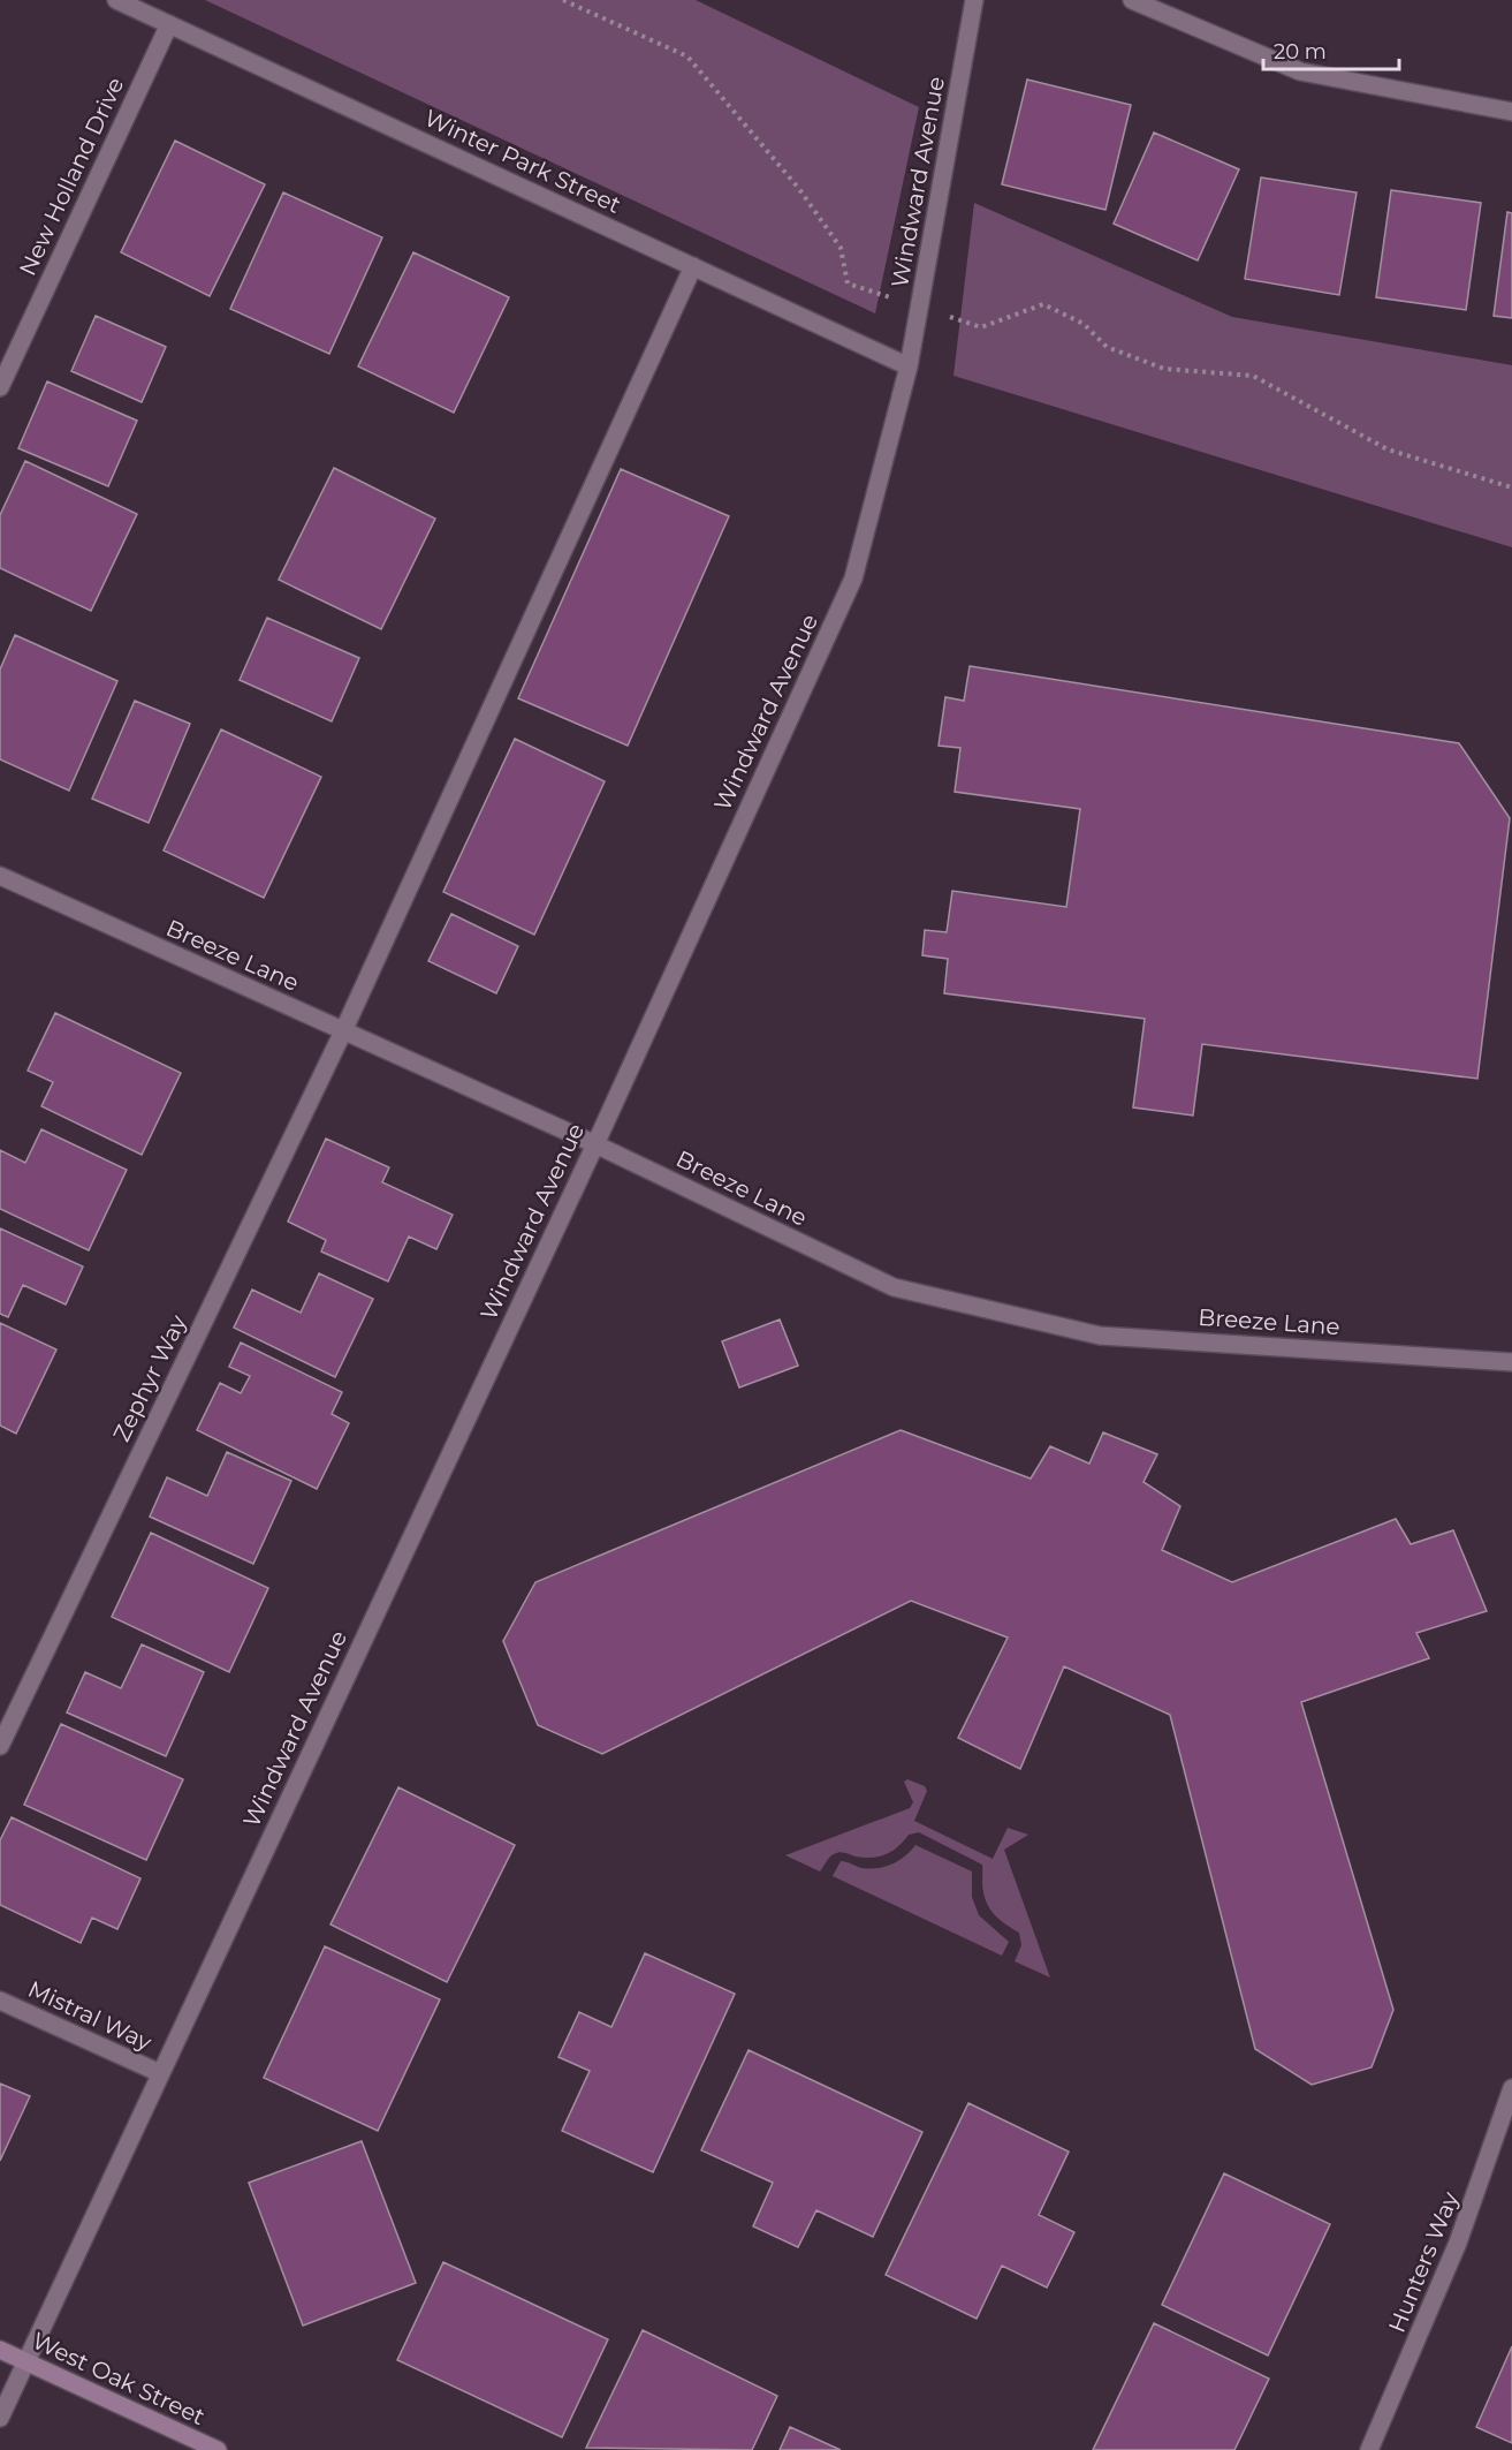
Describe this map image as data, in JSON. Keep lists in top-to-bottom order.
{
  "streets": {
    "main road": ["West Oak Street"],
    "street": [
      "Winter Park Street",
      "New Holland Drive",
      "Windward Avenue",
      "Breeze Lane",
      "Zephyr Way",
      "Mistral Way",
      "Hunters Way"
    ]
  },
  "crossings": [
    ["Winter Park Street", "New Holland Drive"],
    ["Winter Park Street", "Windward Avenue"],
    ["Winter Park Street", "Zephyr Way"],
    ["Windward Avenue", "Breeze Lane"],
    ["Windward Avenue", "Mistral Way"],
    ["Windward Avenue", "West Oak Street"],
    ["Breeze Lane", "Zephyr Way"]
  ],
  "scale_bar": "20 m"
}
